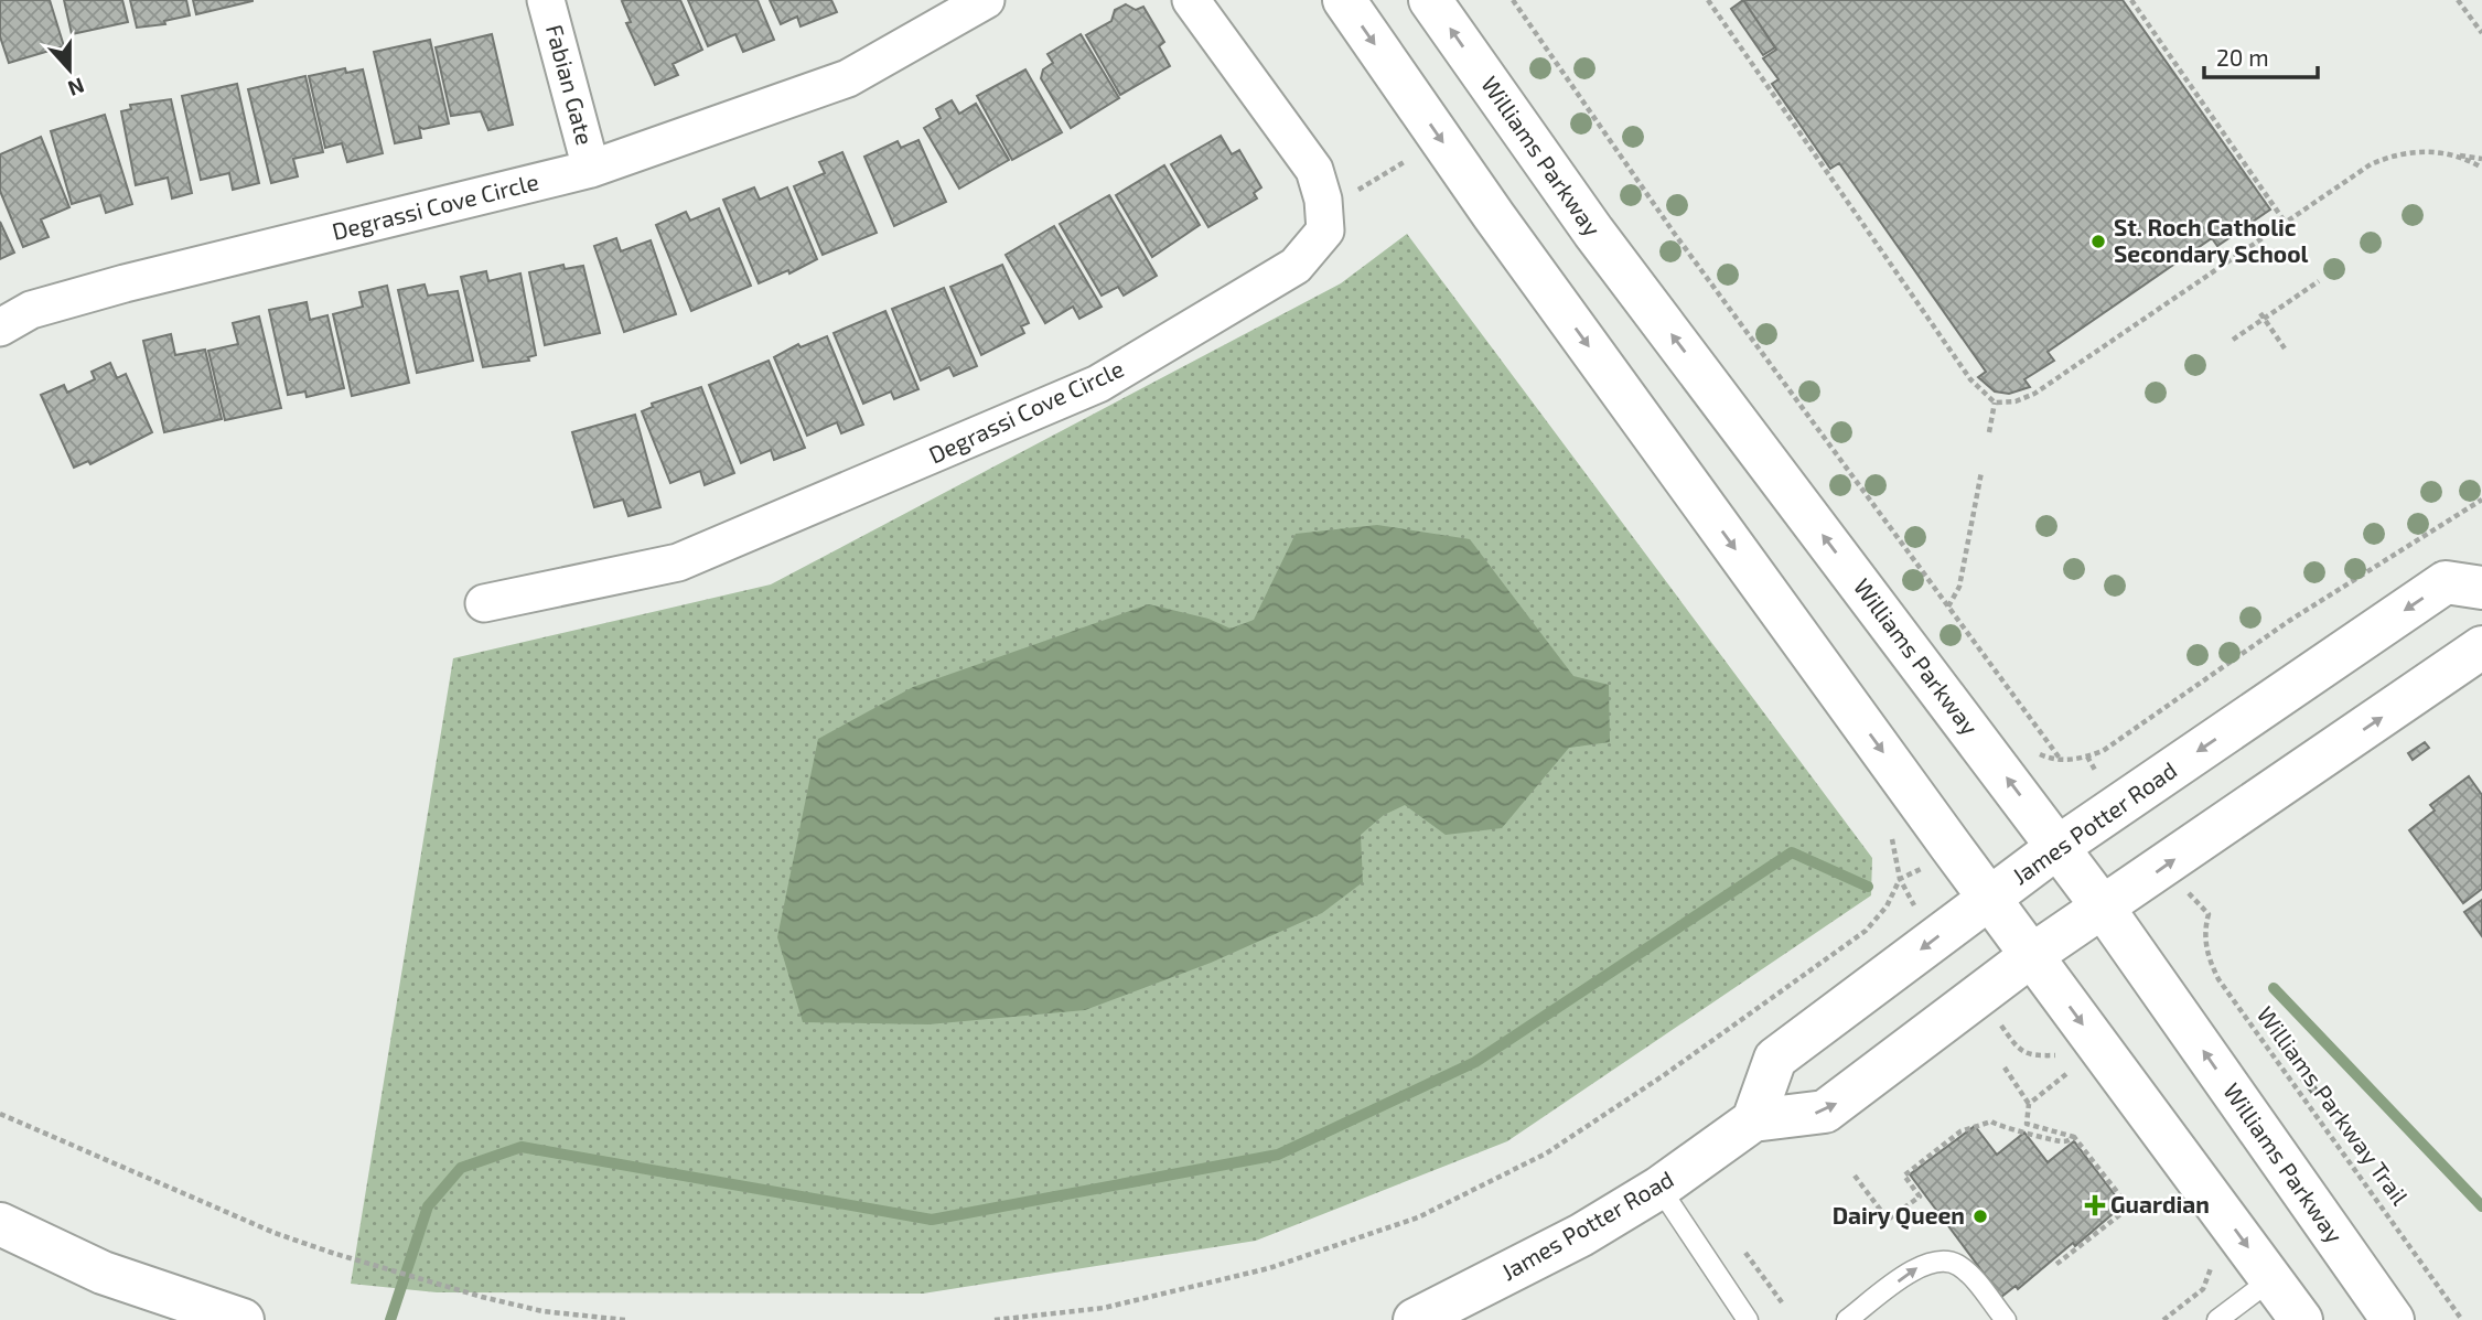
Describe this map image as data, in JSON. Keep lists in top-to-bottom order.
{
  "streets": {
    "main road": ["Williams Parkway", "James Potter Road"],
    "street": ["Fabian Gate", "Degrassi Cove Circle"],
    "path": ["Williams Parkway Trail"]
  },
  "crossings": [
    ["Fabian Gate", "Degrassi Cove Circle"],
    ["Williams Parkway", "James Potter Road"]
  ],
  "places": {
    "other": ["St. Roch Catholic Secondary School", "Dairy Queen"],
    "health": ["Guardian"]
  },
  "scale_bar": "20 m",
  "north": "bottom"
}
